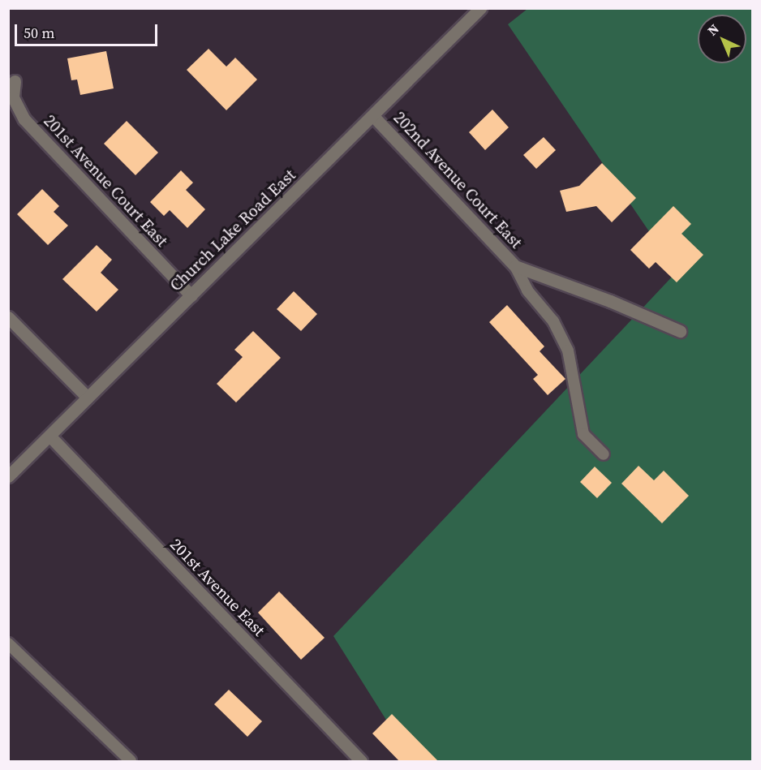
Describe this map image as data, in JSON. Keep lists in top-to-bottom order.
{
  "streets": {
    "street": [
      "202nd Avenue Court East",
      "201st Avenue Court East",
      "Church Lake Road East",
      "201st Avenue East"
    ]
  },
  "crossings": [
    ["202nd Avenue Court East", "Church Lake Road East"],
    ["201st Avenue Court East", "Church Lake Road East"],
    ["Church Lake Road East", "201st Avenue East"]
  ],
  "scale_bar": "50 m",
  "north": "top left"
}
